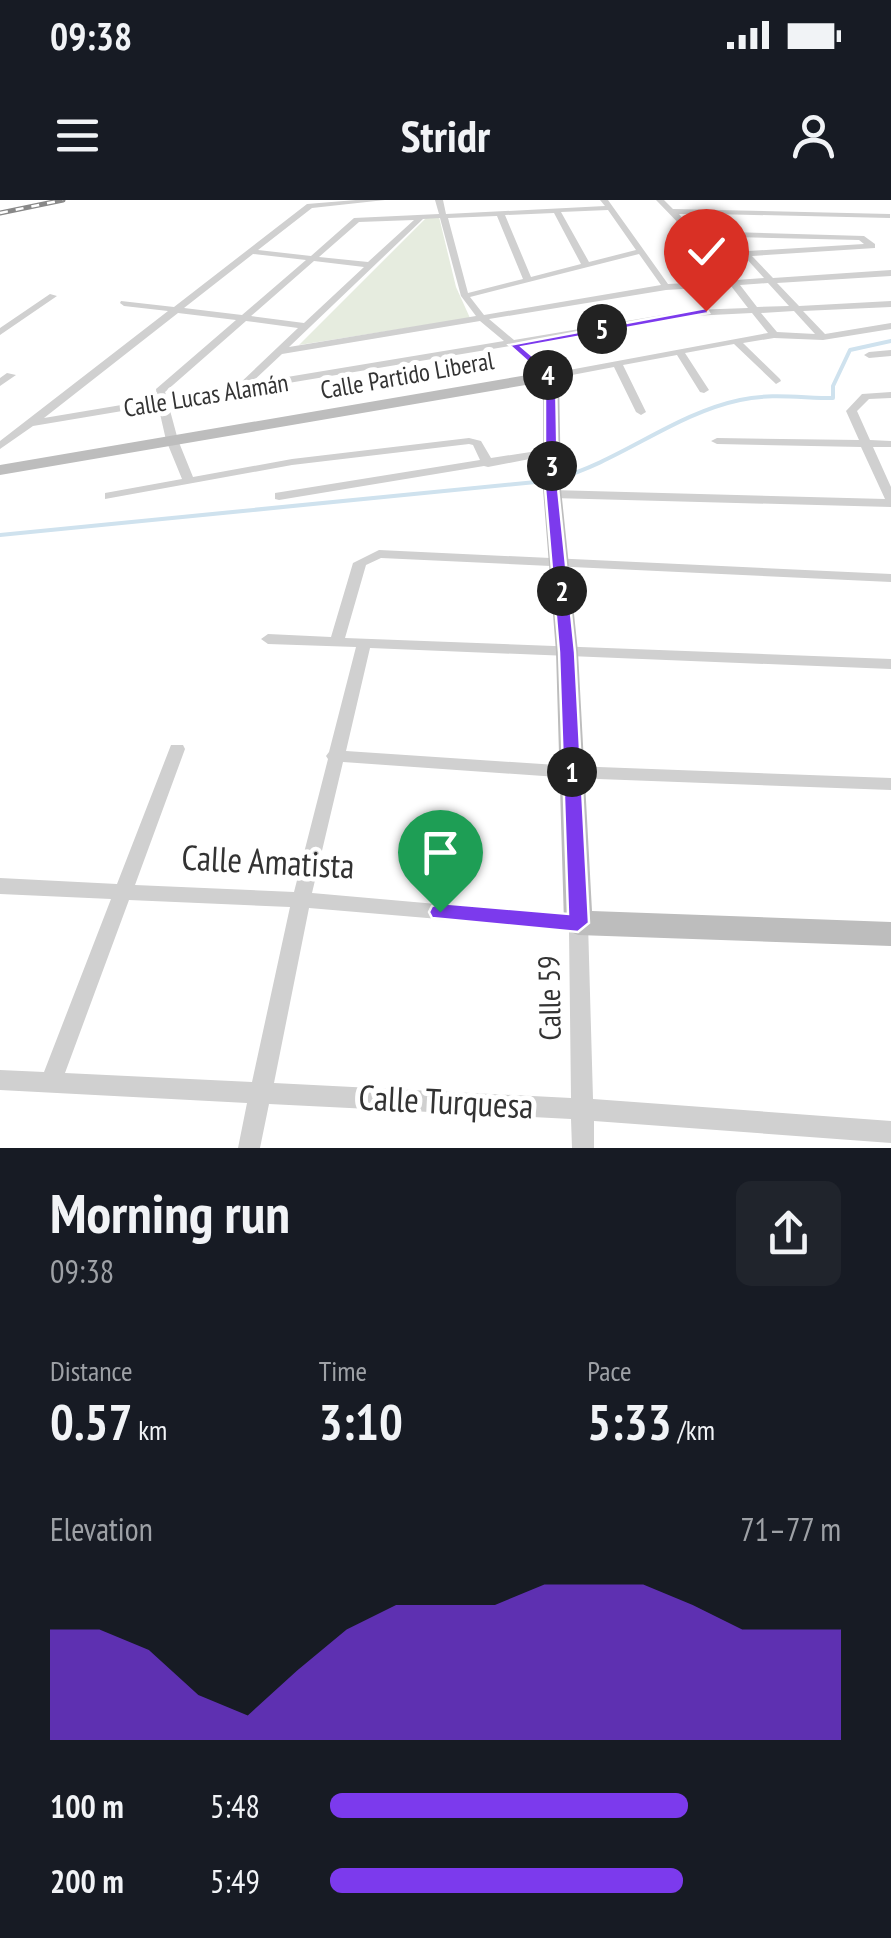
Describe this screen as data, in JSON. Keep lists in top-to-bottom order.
{
  "streets": {
    "street": [
      "Calle Partido Liberal",
      "Calle Lucas Alamán",
      "Calle Amatista",
      "Calle 59",
      "Calle Turquesa"
    ]
  },
  "crossings": [
    ["Calle Partido Liberal", "Calle 59"],
    ["Calle Amatista", "Calle 59"],
    ["Calle 59", "Calle Turquesa"]
  ],
  "page": {
    "status": "09:38",
    "header": "Stridr",
    "pins": [
      "5",
      "4",
      "3",
      "2",
      "1"
    ],
    "heading": ["Morning run", "09:38"],
    "stats": [
      ["Distance", "0.57 km"],
      ["Time", "3:10"],
      ["Pace", "5:33 /km"]
    ],
    "chart": ["Elevation", "71–77 m"],
    "list": [
      {
        "name": "100 m",
        "note": "5:48"
      },
      {
        "name": "200 m",
        "note": "5:49"
      }
    ]
  }
}
